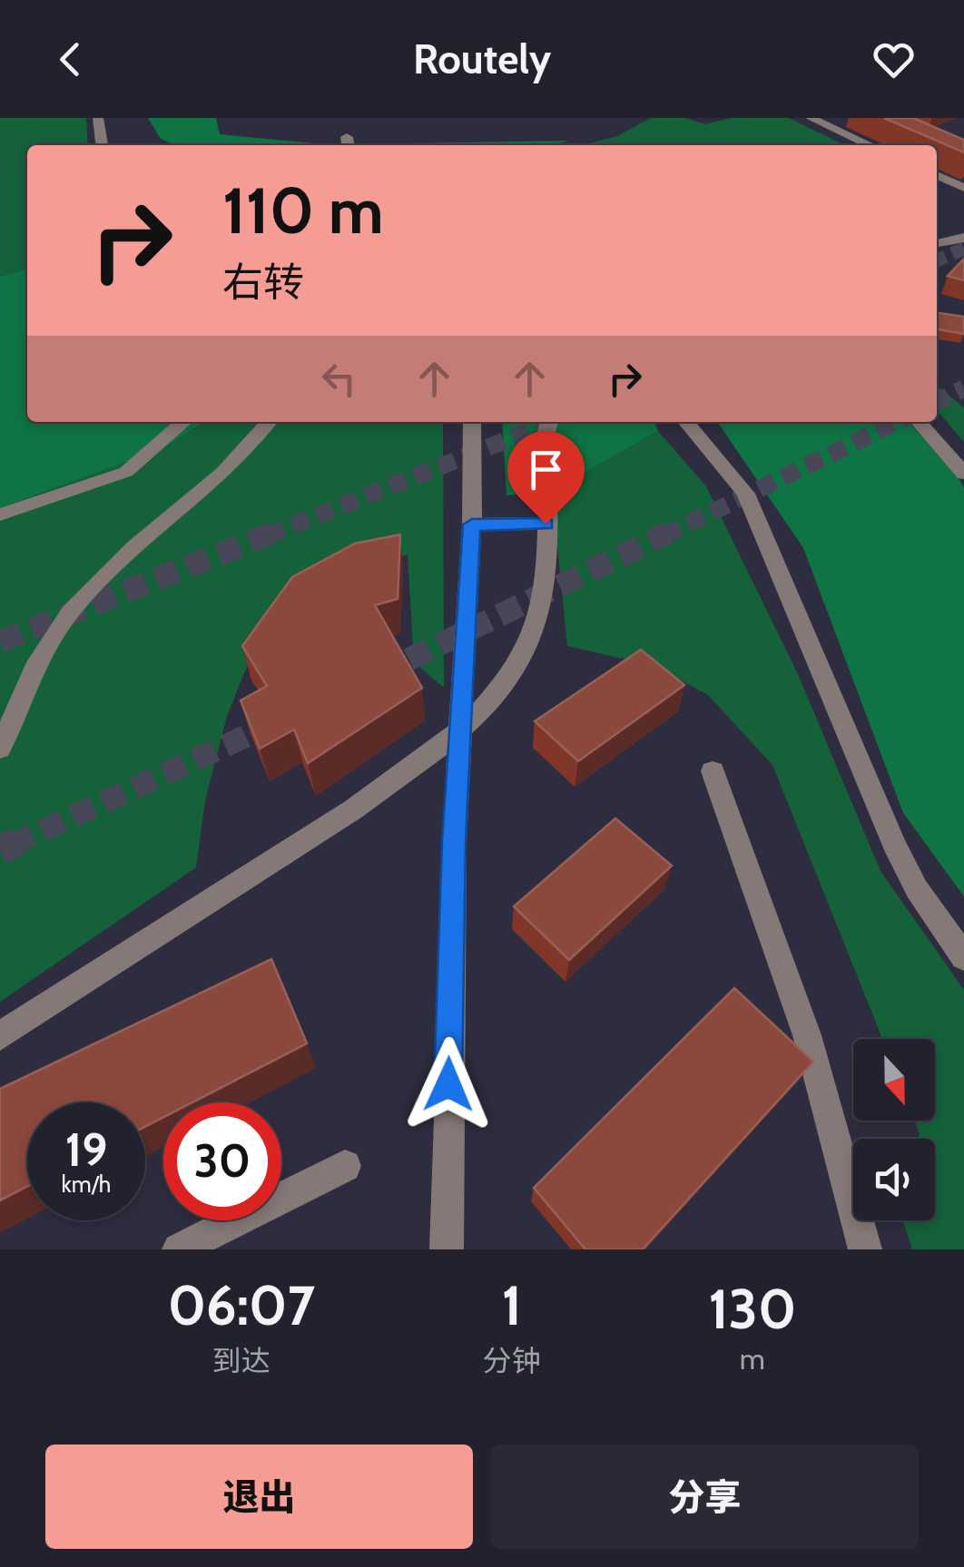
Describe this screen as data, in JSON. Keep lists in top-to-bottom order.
{
  "north": "bottom",
  "page": {
    "header": "Routely",
    "turn": ["110 m", "右转"],
    "speed": "19 km/h",
    "limit": "30",
    "eta": [
      "06:07",
      "到达",
      "1",
      "分钟",
      "130",
      "m"
    ],
    "buttons": ["退出", "分享"]
  }
}
